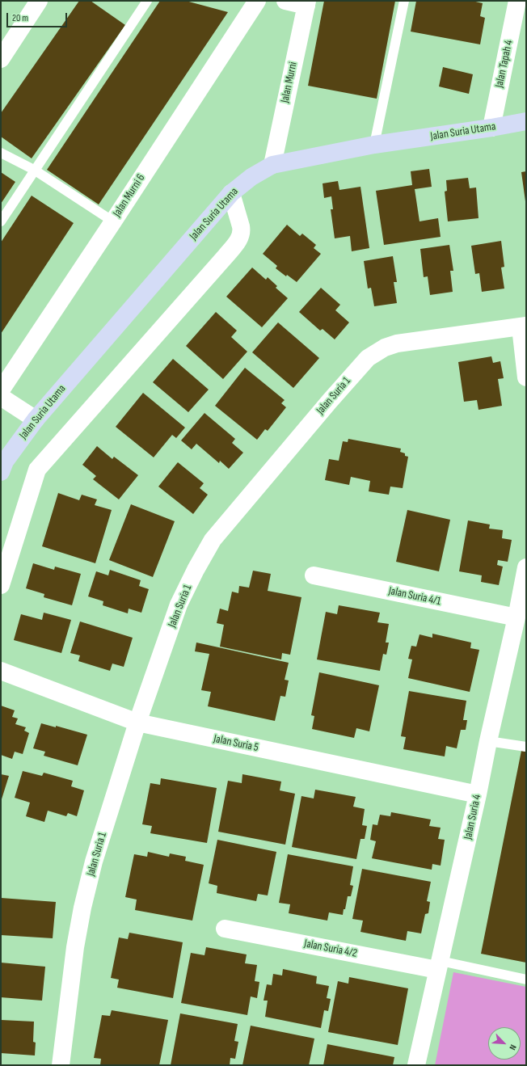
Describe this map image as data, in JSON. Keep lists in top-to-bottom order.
{
  "streets": {
    "main road": ["Jalan Suria Utama"],
    "street": [
      "Jalan Tapah 4",
      "Jalan Murni",
      "Jalan Murni 6",
      "Jalan Suria 1",
      "Jalan Suria 4/1",
      "Jalan Suria 5",
      "Jalan Suria 4",
      "Jalan Suria 4/2"
    ]
  },
  "crossings": [
    ["Jalan Tapah 4", "Jalan Suria Utama"],
    ["Jalan Murni", "Jalan Suria Utama"],
    ["Jalan Suria 1", "Jalan Suria 5"],
    ["Jalan Suria 4/1", "Jalan Suria 4"],
    ["Jalan Suria 5", "Jalan Suria 4"],
    ["Jalan Suria 4", "Jalan Suria 4/2"]
  ],
  "scale_bar": "20 m",
  "north": "bottom right"
}
